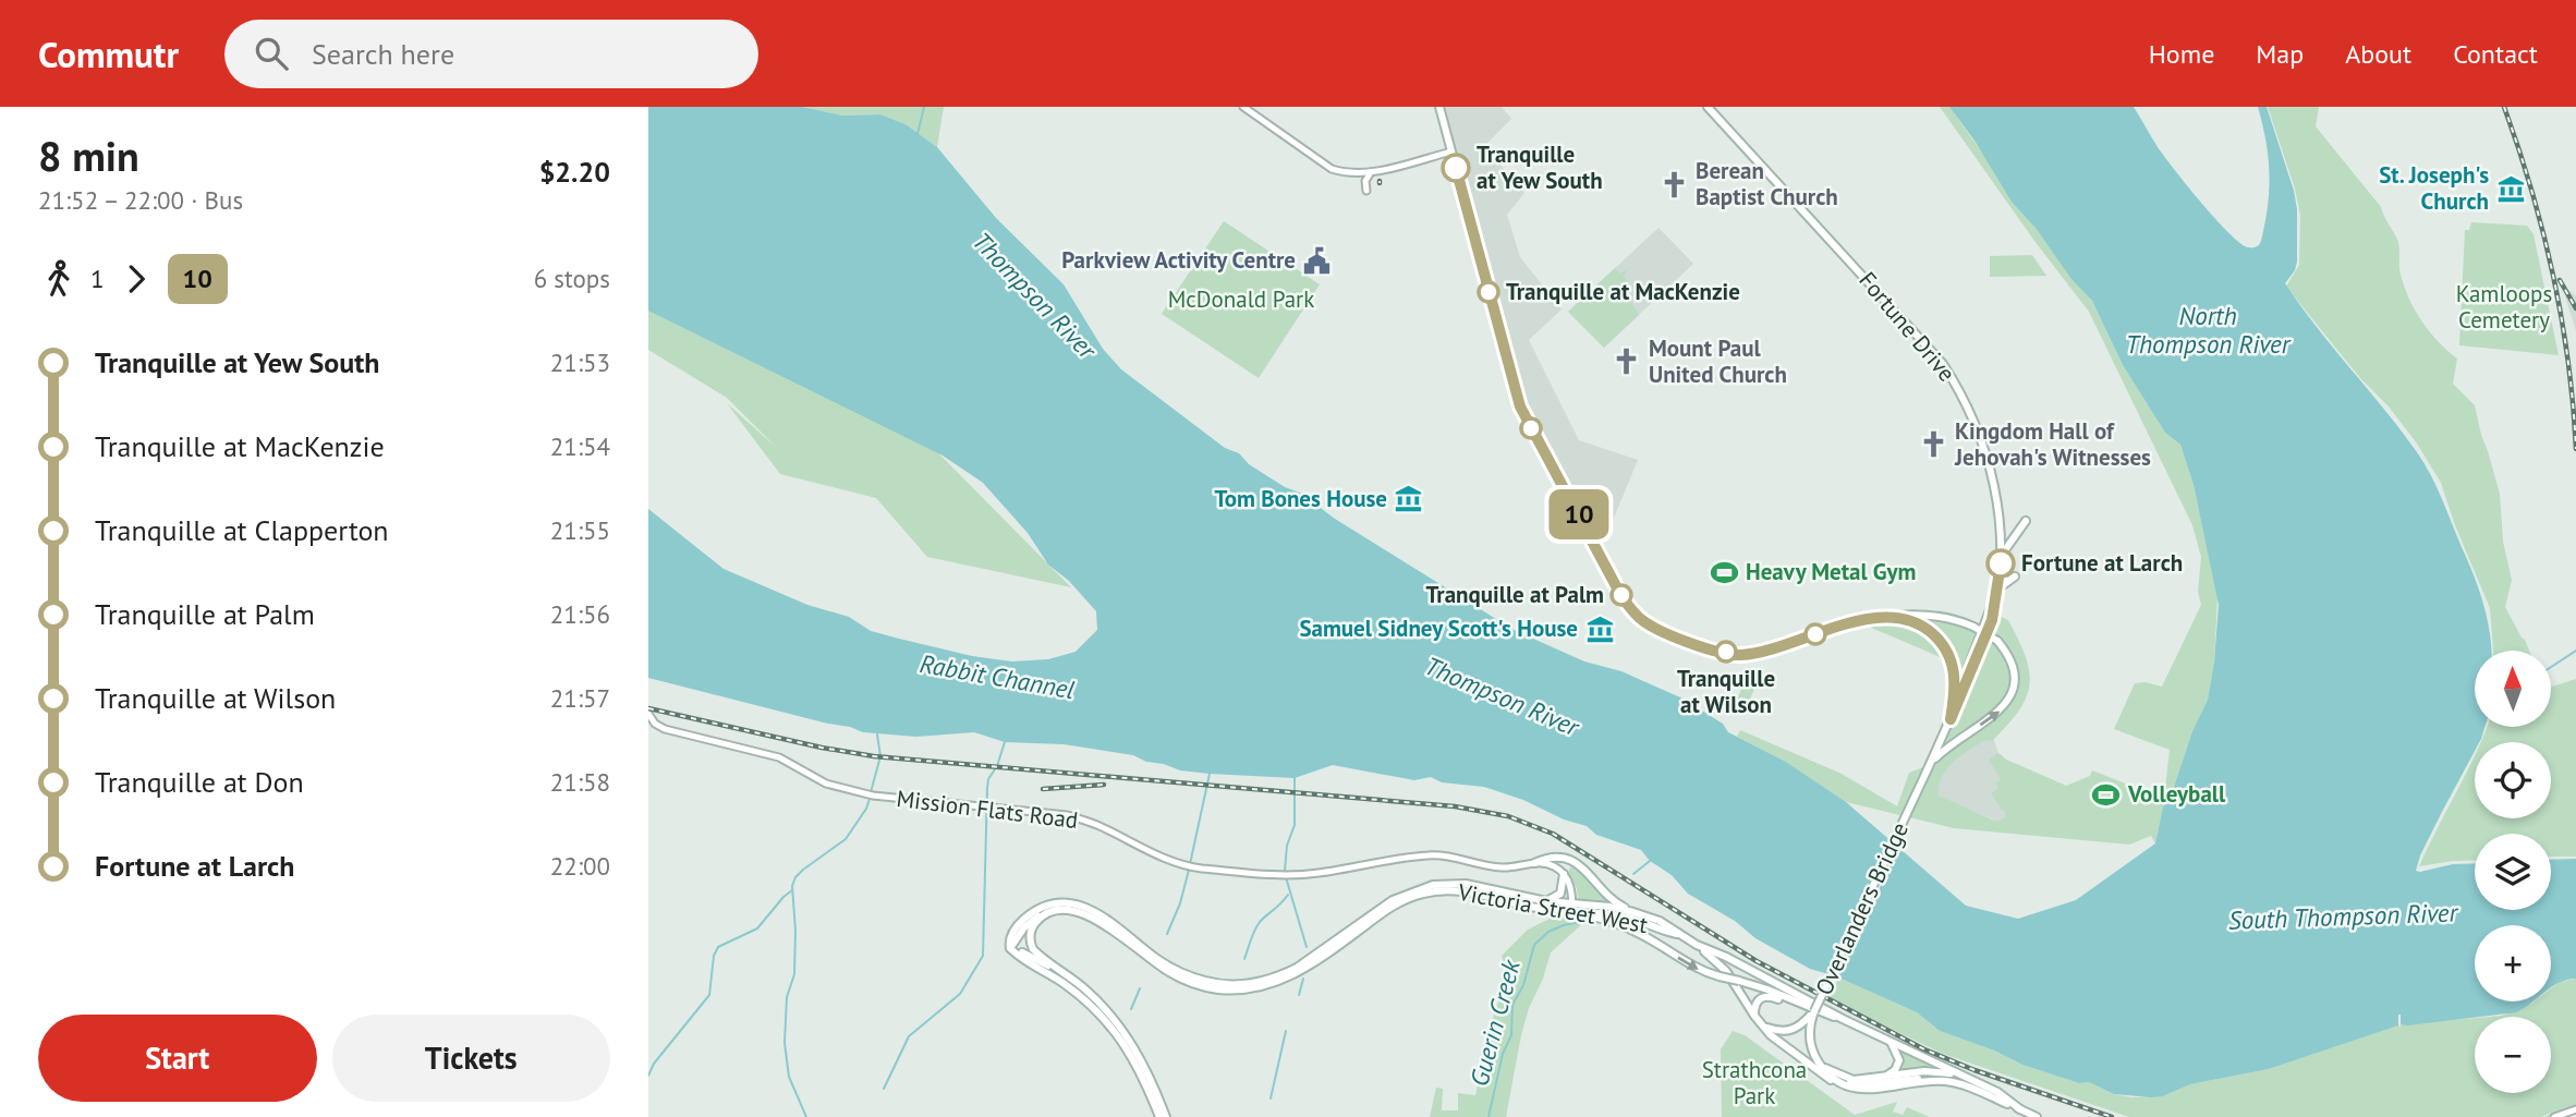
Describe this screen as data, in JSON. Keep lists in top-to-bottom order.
{
  "streets": {
    "main road": ["Fortune Drive", "Victoria Street West", "Overlanders Bridge"],
    "street": ["Mission Flats Road"]
  },
  "crossings": [
    ["Fortune Drive", "Overlanders Bridge"]
  ],
  "water": [
    "Thompson River",
    "North Thompson River",
    "Rabbit Channel",
    "South Thompson River",
    "Guerin Creek"
  ],
  "parks": ["Kamloops Cemetery", "McDonald Park", "Strathcona Park"],
  "places": {
    "other": [
      "Tranquille at Yew South",
      "Tranquille at MacKenzie",
      "Fortune at Larch",
      "Tranquille at Palm",
      "Tranquille at Wilson"
    ],
    "church": ["Berean Baptist Church", "Mount Paul United Church", "Kingdom Hall of Jehovah's Witnesses"],
    "museum": ["St. Joseph's Church", "Tom Bones House", "Samuel Sidney Scott's House"],
    "public building": ["Parkview Activity Centre"],
    "sports": ["Heavy Metal Gym", "Volleyball"]
  },
  "lines": ["bus line 10"],
  "north": "top",
  "page": {
    "header": "Commutr",
    "search": "Search here",
    "nav": [
      "Home",
      "Map",
      "About",
      "Contact"
    ],
    "heading": ["8 min", "21:52 – 22:00 · Bus", "$2.20"],
    "on_map": "10",
    "legs": ["1", "10", "6 stops"],
    "list": [
      {
        "name": "Tranquille at Yew South",
        "value": "21:53"
      },
      {
        "name": "Tranquille at MacKenzie",
        "value": "21:54"
      },
      {
        "name": "Tranquille at Clapperton",
        "value": "21:55"
      },
      {
        "name": "Tranquille at Palm",
        "value": "21:56"
      },
      {
        "name": "Tranquille at Wilson",
        "value": "21:57"
      },
      {
        "name": "Tranquille at Don",
        "value": "21:58"
      },
      {
        "name": "Fortune at Larch",
        "value": "22:00"
      }
    ],
    "map_buttons": ["+", "−"],
    "buttons": ["Start", "Tickets"]
  }
}
